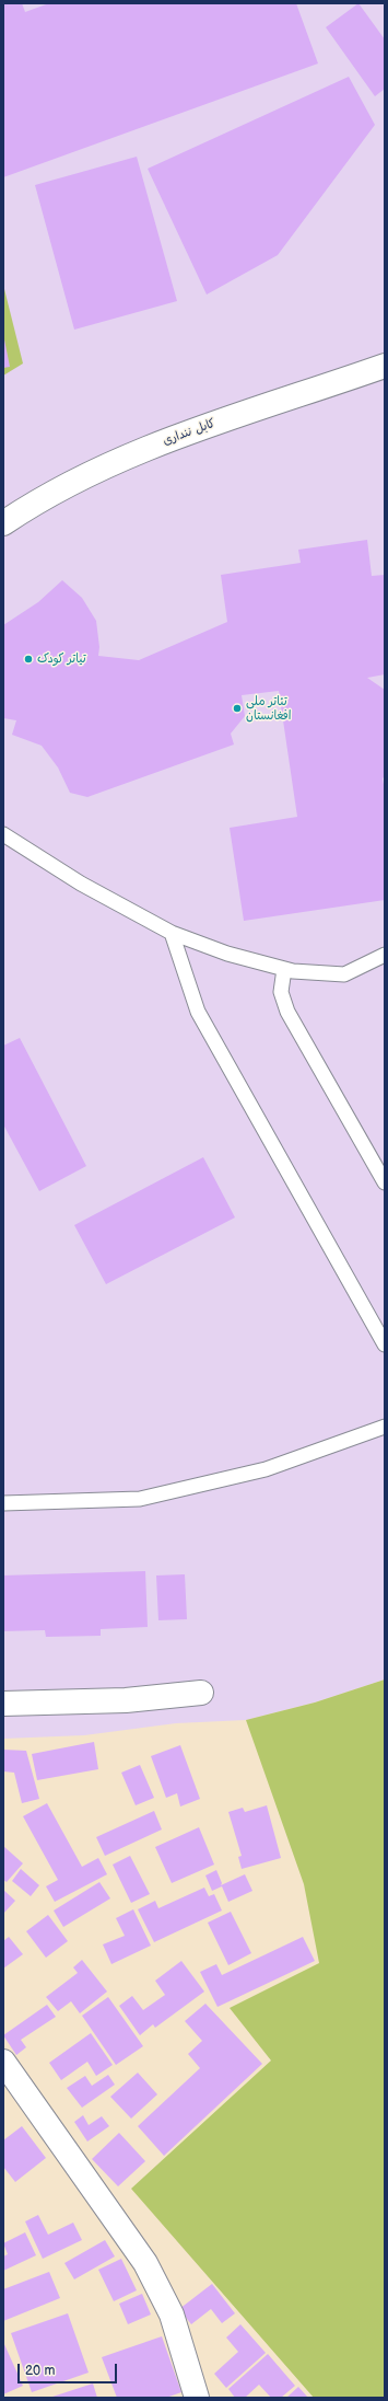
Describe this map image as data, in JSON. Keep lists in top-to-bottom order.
{
  "streets": {
    "street": ["کابل ننداری"]
  },
  "places": ["تیاتر کودک", "تئاتر ملی افغانستان"],
  "scale_bar": "20 m"
}
